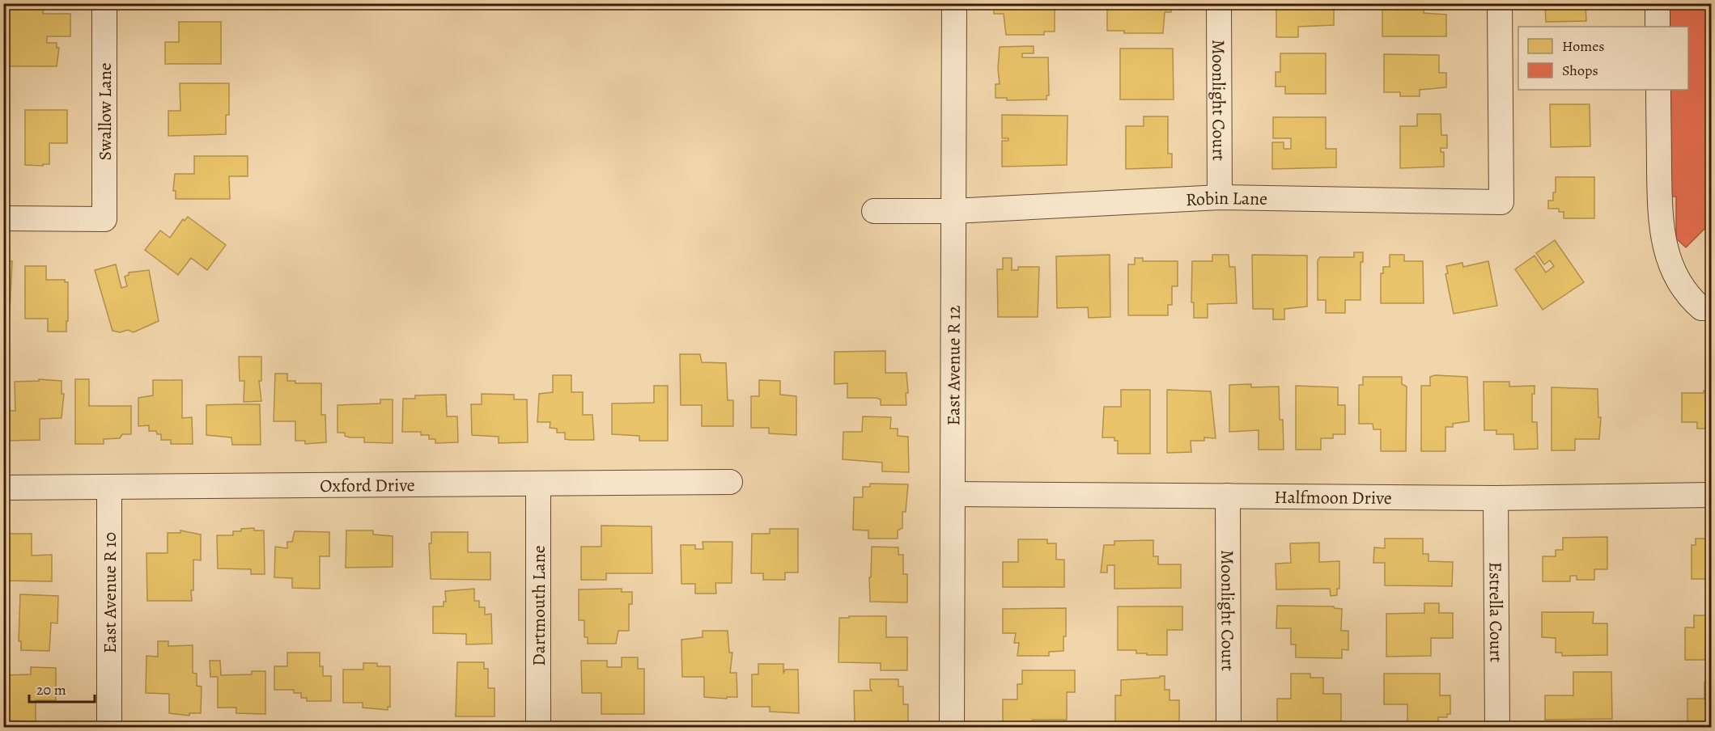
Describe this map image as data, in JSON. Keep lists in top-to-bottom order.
{
  "streets": {
    "street": [
      "Moonlight Court",
      "Swallow Lane",
      "Robin Lane",
      "East Avenue R 12",
      "Oxford Drive",
      "Halfmoon Drive",
      "East Avenue R 10",
      "Dartmouth Lane",
      "Estrella Court"
    ]
  },
  "crossings": [
    ["Moonlight Court", "Robin Lane"],
    ["Moonlight Court", "Halfmoon Drive"],
    ["Robin Lane", "East Avenue R 12"],
    ["East Avenue R 12", "Halfmoon Drive"],
    ["Oxford Drive", "East Avenue R 10"],
    ["Oxford Drive", "Dartmouth Lane"],
    ["Halfmoon Drive", "Estrella Court"]
  ],
  "legend": ["Homes", "Shops"],
  "scale_bar": "20 m"
}
